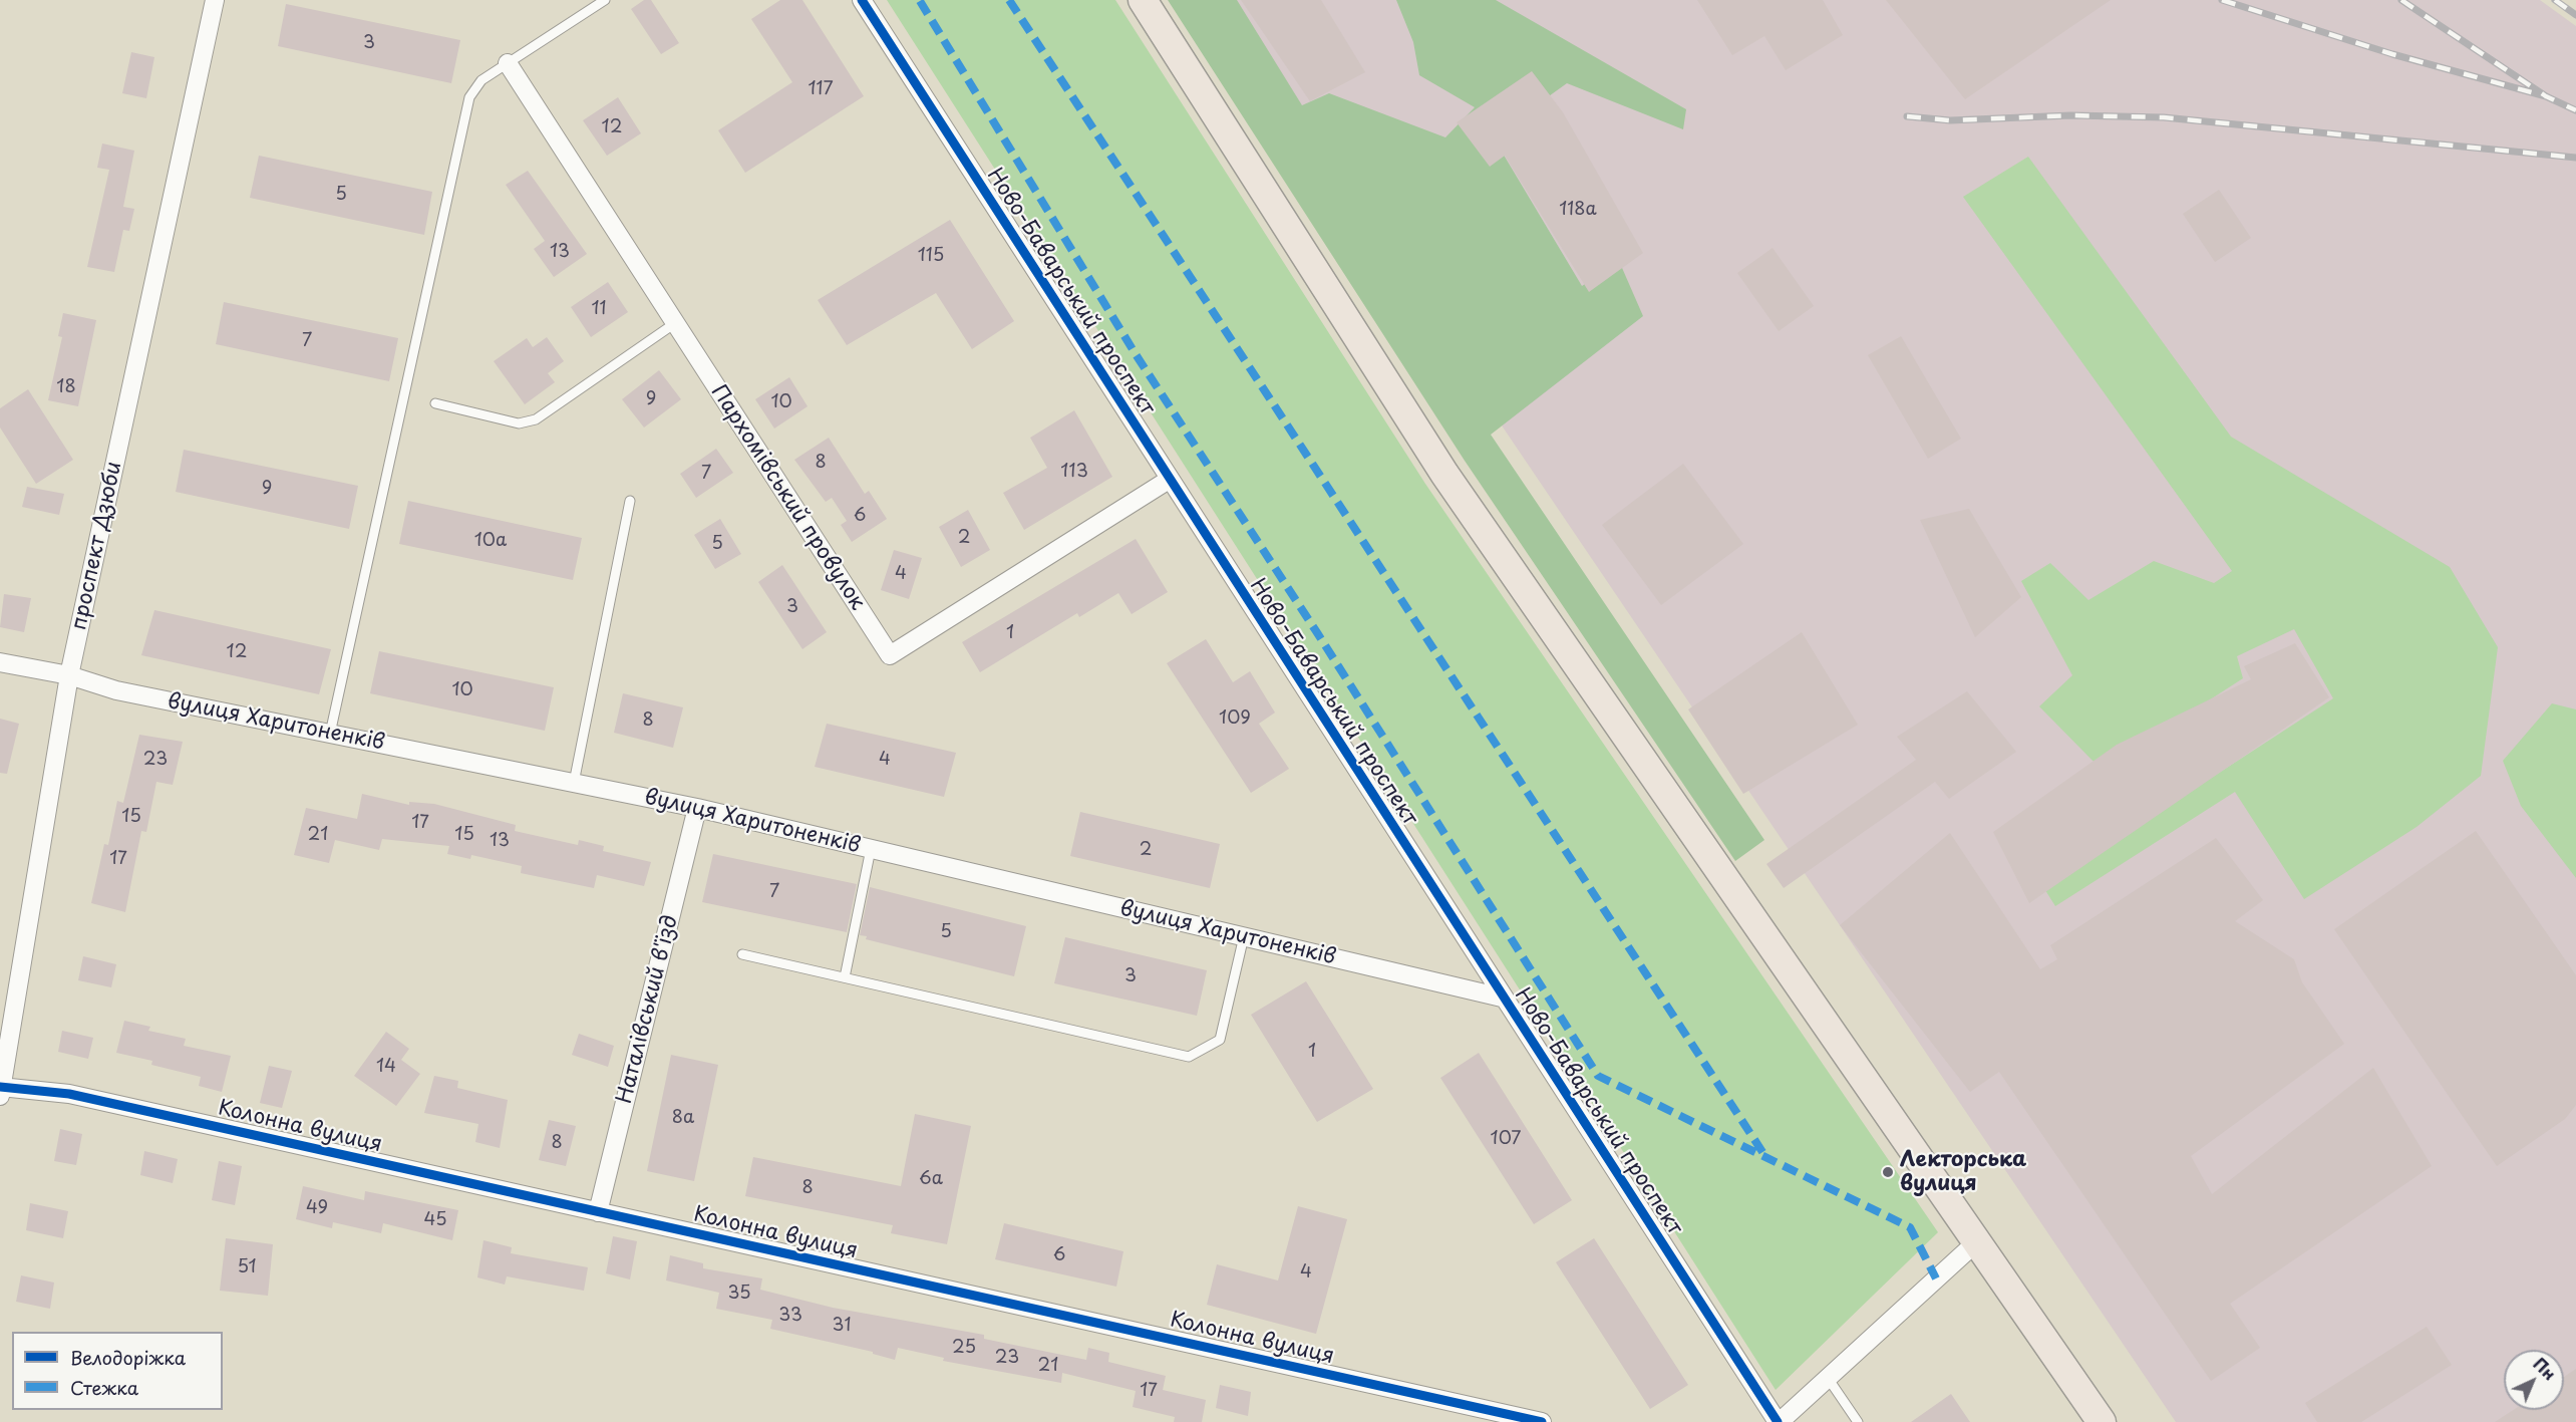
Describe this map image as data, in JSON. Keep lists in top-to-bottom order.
{
  "streets": {
    "street": [
      "Ново-Баварський проспект",
      "Пархомівський провулок",
      "проспект Дзюби",
      "вулиця Харитоненків",
      "Наталівський в'їзд",
      "Колонна вулиця"
    ]
  },
  "crossings": [
    ["Ново-Баварський проспект", "Пархомівський провулок"],
    ["Ново-Баварський проспект", "вулиця Харитоненків"],
    ["проспект Дзюби", "вулиця Харитоненків"],
    ["проспект Дзюби", "Колонна вулиця"],
    ["вулиця Харитоненків", "Наталівський в'їзд"],
    ["Наталівський в'їзд", "Колонна вулиця"]
  ],
  "places": ["Лекторська вулиця"],
  "house_numbers": [
    "3",
    "117",
    "12",
    "5",
    "118а",
    "13",
    "115",
    "11",
    "7",
    "18",
    "9",
    "10",
    "8",
    "113",
    "7",
    "9",
    "6",
    "2",
    "10а",
    "5",
    "4",
    "3",
    "1",
    "12",
    "10",
    "109",
    "8",
    "23",
    "4",
    "15",
    "17",
    "21",
    "15",
    "13",
    "2",
    "17",
    "7",
    "5",
    "3",
    "1",
    "14",
    "8а",
    "107",
    "8",
    "6а",
    "8",
    "49",
    "45",
    "6",
    "51",
    "4",
    "35",
    "33",
    "31",
    "25",
    "23",
    "21",
    "17"
  ],
  "legend": ["Велодоріжка", "Стежка"],
  "north": "top right"
}
